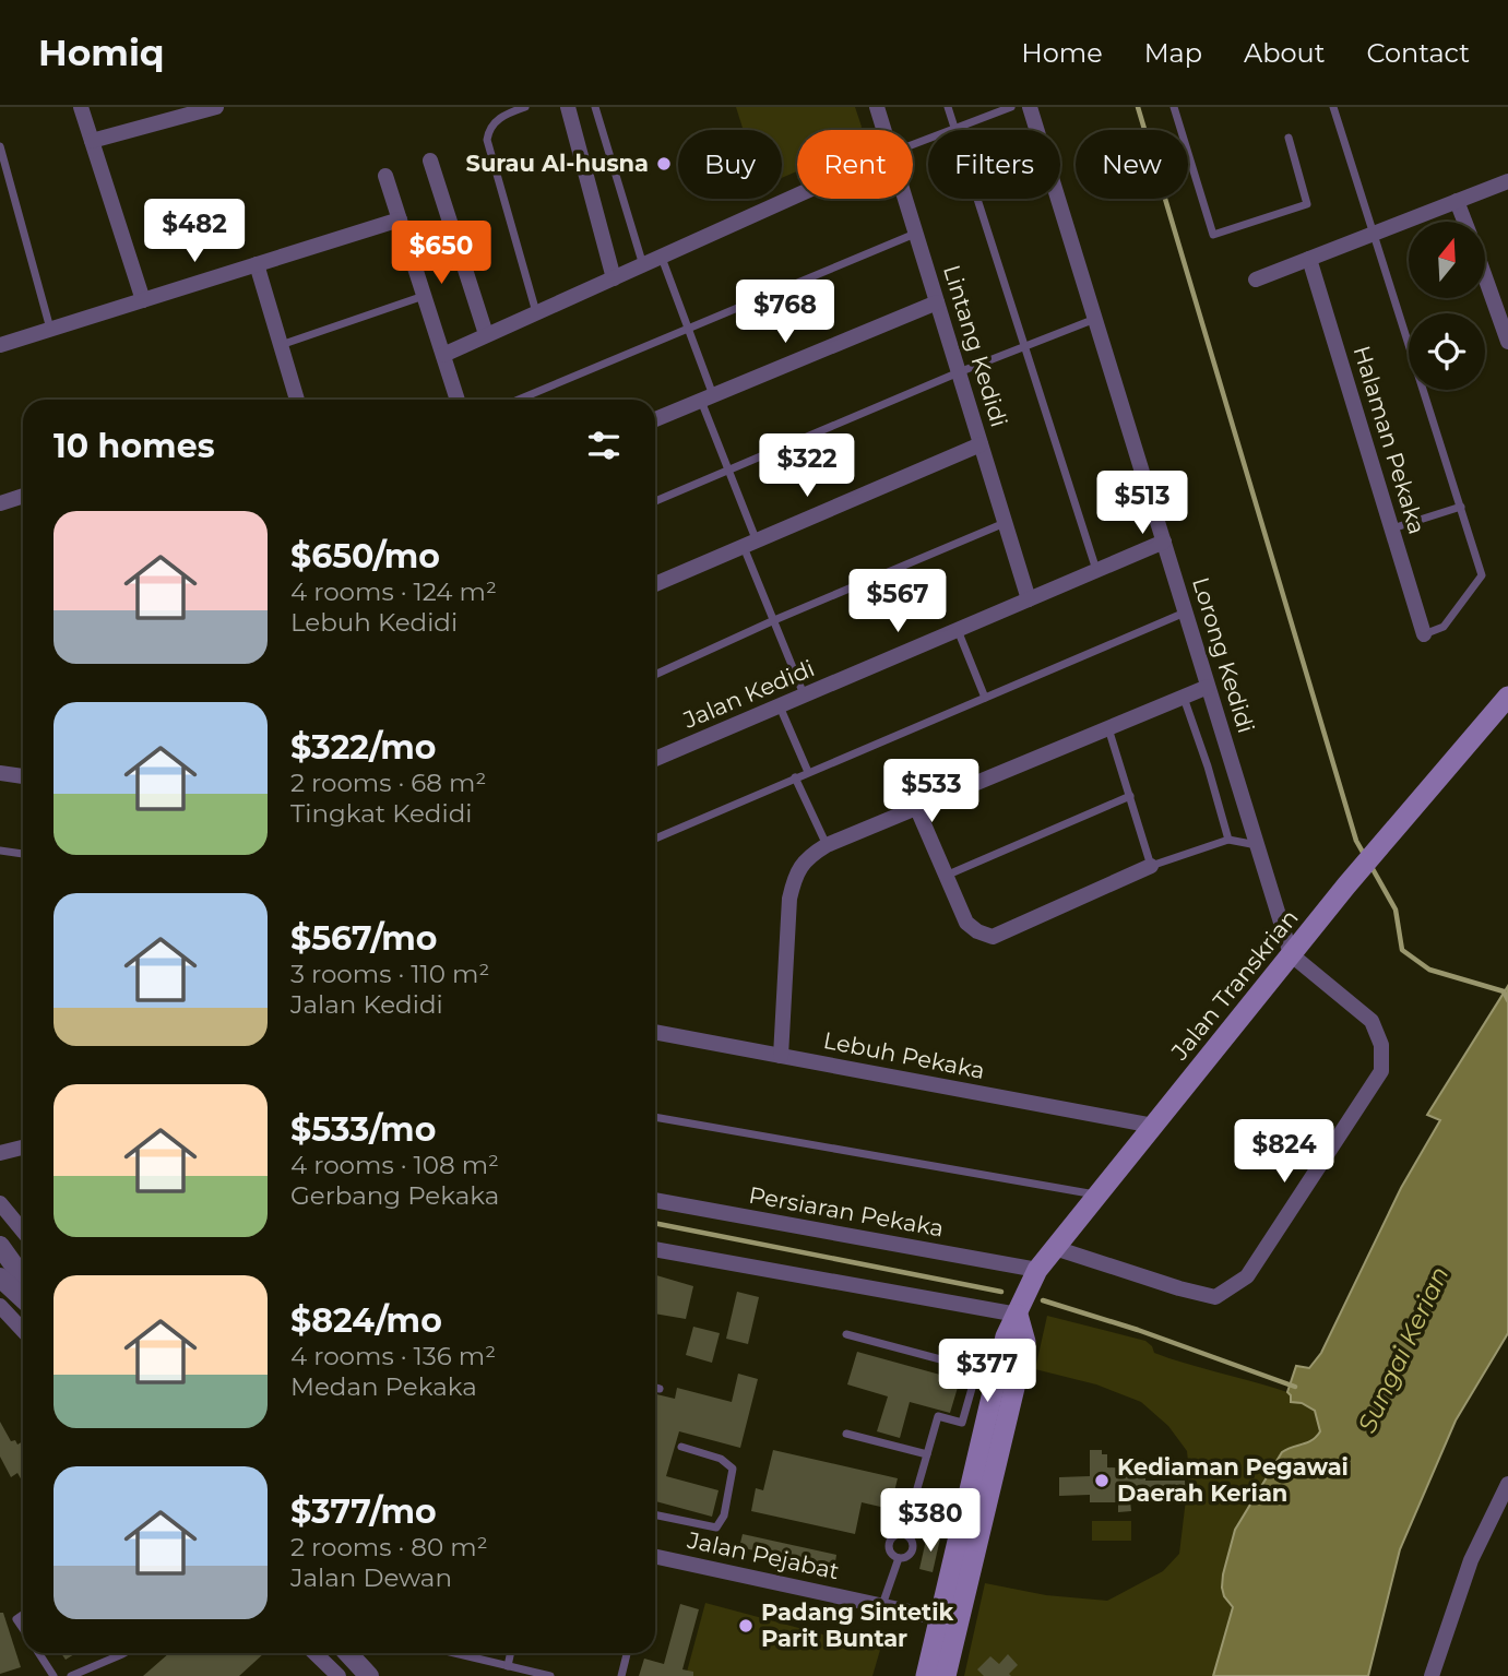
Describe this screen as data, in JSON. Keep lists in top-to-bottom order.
{
  "streets": {
    "main road": ["Jalan Transkrian"],
    "street": [
      "Lintang Kedidi",
      "Halaman Pekaka",
      "Lorong Kedidi",
      "Jalan Kedidi",
      "Lebuh Pekaka",
      "Persiaran Pekaka",
      "Jalan Pejabat"
    ]
  },
  "crossings": [
    ["Lintang Kedidi", "Jalan Kedidi"],
    ["Lorong Kedidi", "Jalan Kedidi"],
    ["Lorong Kedidi", "Jalan Transkrian"],
    ["Jalan Transkrian", "Lebuh Pekaka"],
    ["Jalan Transkrian", "Persiaran Pekaka"]
  ],
  "water": ["Sungai Kerian"],
  "places": ["Surau Al-husna", "Kediaman Pegawai Daerah Kerian", "Padang Sintetik Parit Buntar"],
  "north": "top",
  "page": {
    "header": "Homiq",
    "nav": [
      "Home",
      "Map",
      "About",
      "Contact"
    ],
    "chip": [
      "Buy",
      "Rent",
      "Filters",
      "New"
    ],
    "price": [
      "$482",
      "$650",
      "$768",
      "$322",
      "$513",
      "$567",
      "$533",
      "$824",
      "$377",
      "$380"
    ],
    "heading": "10 homes",
    "list": [
      {
        "name": "$650/mo",
        "note": "4 rooms · 124 m² · Lebuh Kedidi"
      },
      {
        "name": "$322/mo",
        "note": "2 rooms · 68 m² · Tingkat Kedidi"
      },
      {
        "name": "$567/mo",
        "note": "3 rooms · 110 m² · Jalan Kedidi"
      },
      {
        "name": "$533/mo",
        "note": "4 rooms · 108 m² · Gerbang Pekaka"
      },
      {
        "name": "$824/mo",
        "note": "4 rooms · 136 m² · Medan Pekaka"
      },
      {
        "name": "$377/mo",
        "note": "2 rooms · 80 m² · Jalan Dewan"
      }
    ]
  }
}
